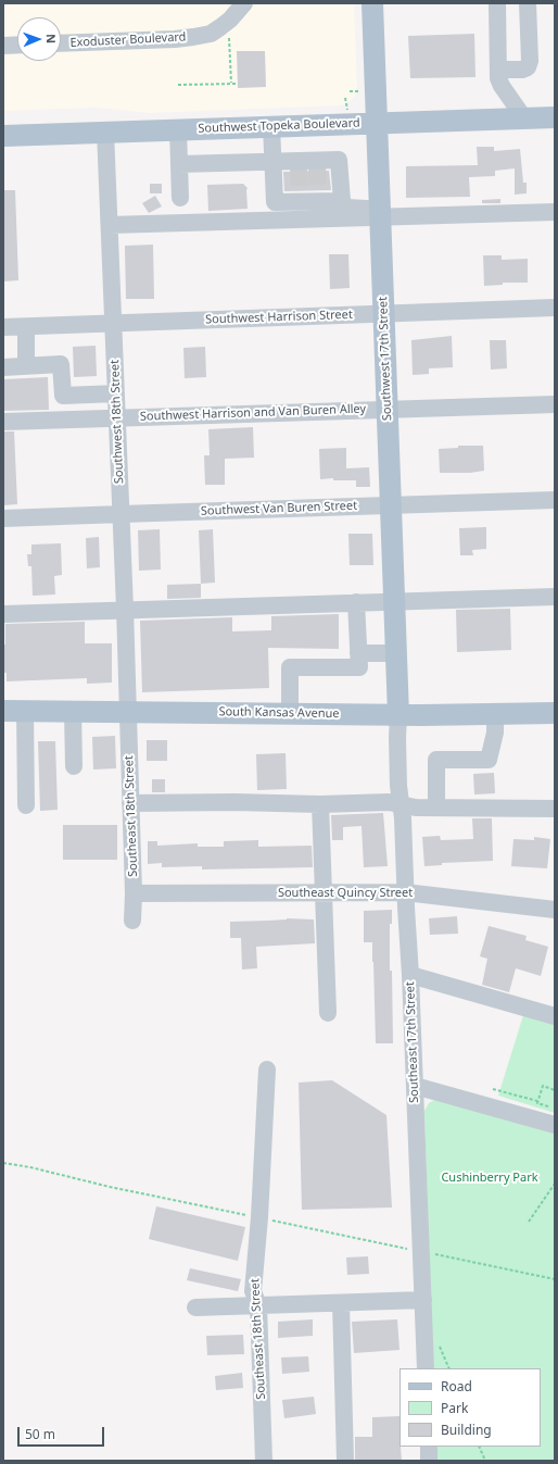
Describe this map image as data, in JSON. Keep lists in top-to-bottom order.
{
  "streets": {
    "main road": ["Southwest Topeka Boulevard", "Southwest 17th Street", "South Kansas Avenue"],
    "street": [
      "Exoduster Boulevard",
      "Southwest Harrison Street",
      "Southwest Harrison and Van Buren Alley",
      "Southwest 18th Street",
      "Southwest Van Buren Street",
      "Southeast 18th Street",
      "Southeast Quincy Street",
      "Southeast 17th Street"
    ]
  },
  "crossings": [
    ["Southwest Topeka Boulevard", "Southwest 17th Street"],
    ["Southwest Topeka Boulevard", "Southwest 18th Street"],
    ["Southwest Harrison Street", "Southwest 17th Street"],
    ["Southwest Harrison Street", "Southwest 18th Street"],
    ["Southwest 17th Street", "Southwest Harrison and Van Buren Alley"],
    ["Southwest 17th Street", "Southwest Van Buren Street"],
    ["Southwest 17th Street", "South Kansas Avenue"],
    ["Southwest 17th Street", "Southeast 17th Street"],
    ["Southwest Harrison and Van Buren Alley", "Southwest 18th Street"],
    ["Southwest 18th Street", "Southwest Van Buren Street"],
    ["Southwest 18th Street", "South Kansas Avenue"],
    ["Southwest 18th Street", "Southeast 18th Street"],
    ["South Kansas Avenue", "Southeast 18th Street"],
    ["South Kansas Avenue", "Southeast 17th Street"],
    ["Southeast 18th Street", "Southeast Quincy Street"],
    ["Southeast Quincy Street", "Southeast 17th Street"]
  ],
  "parks": ["Cushinberry Park"],
  "legend": ["Road", "Park", "Building"],
  "scale_bar": "50 m",
  "north": "right"
}
